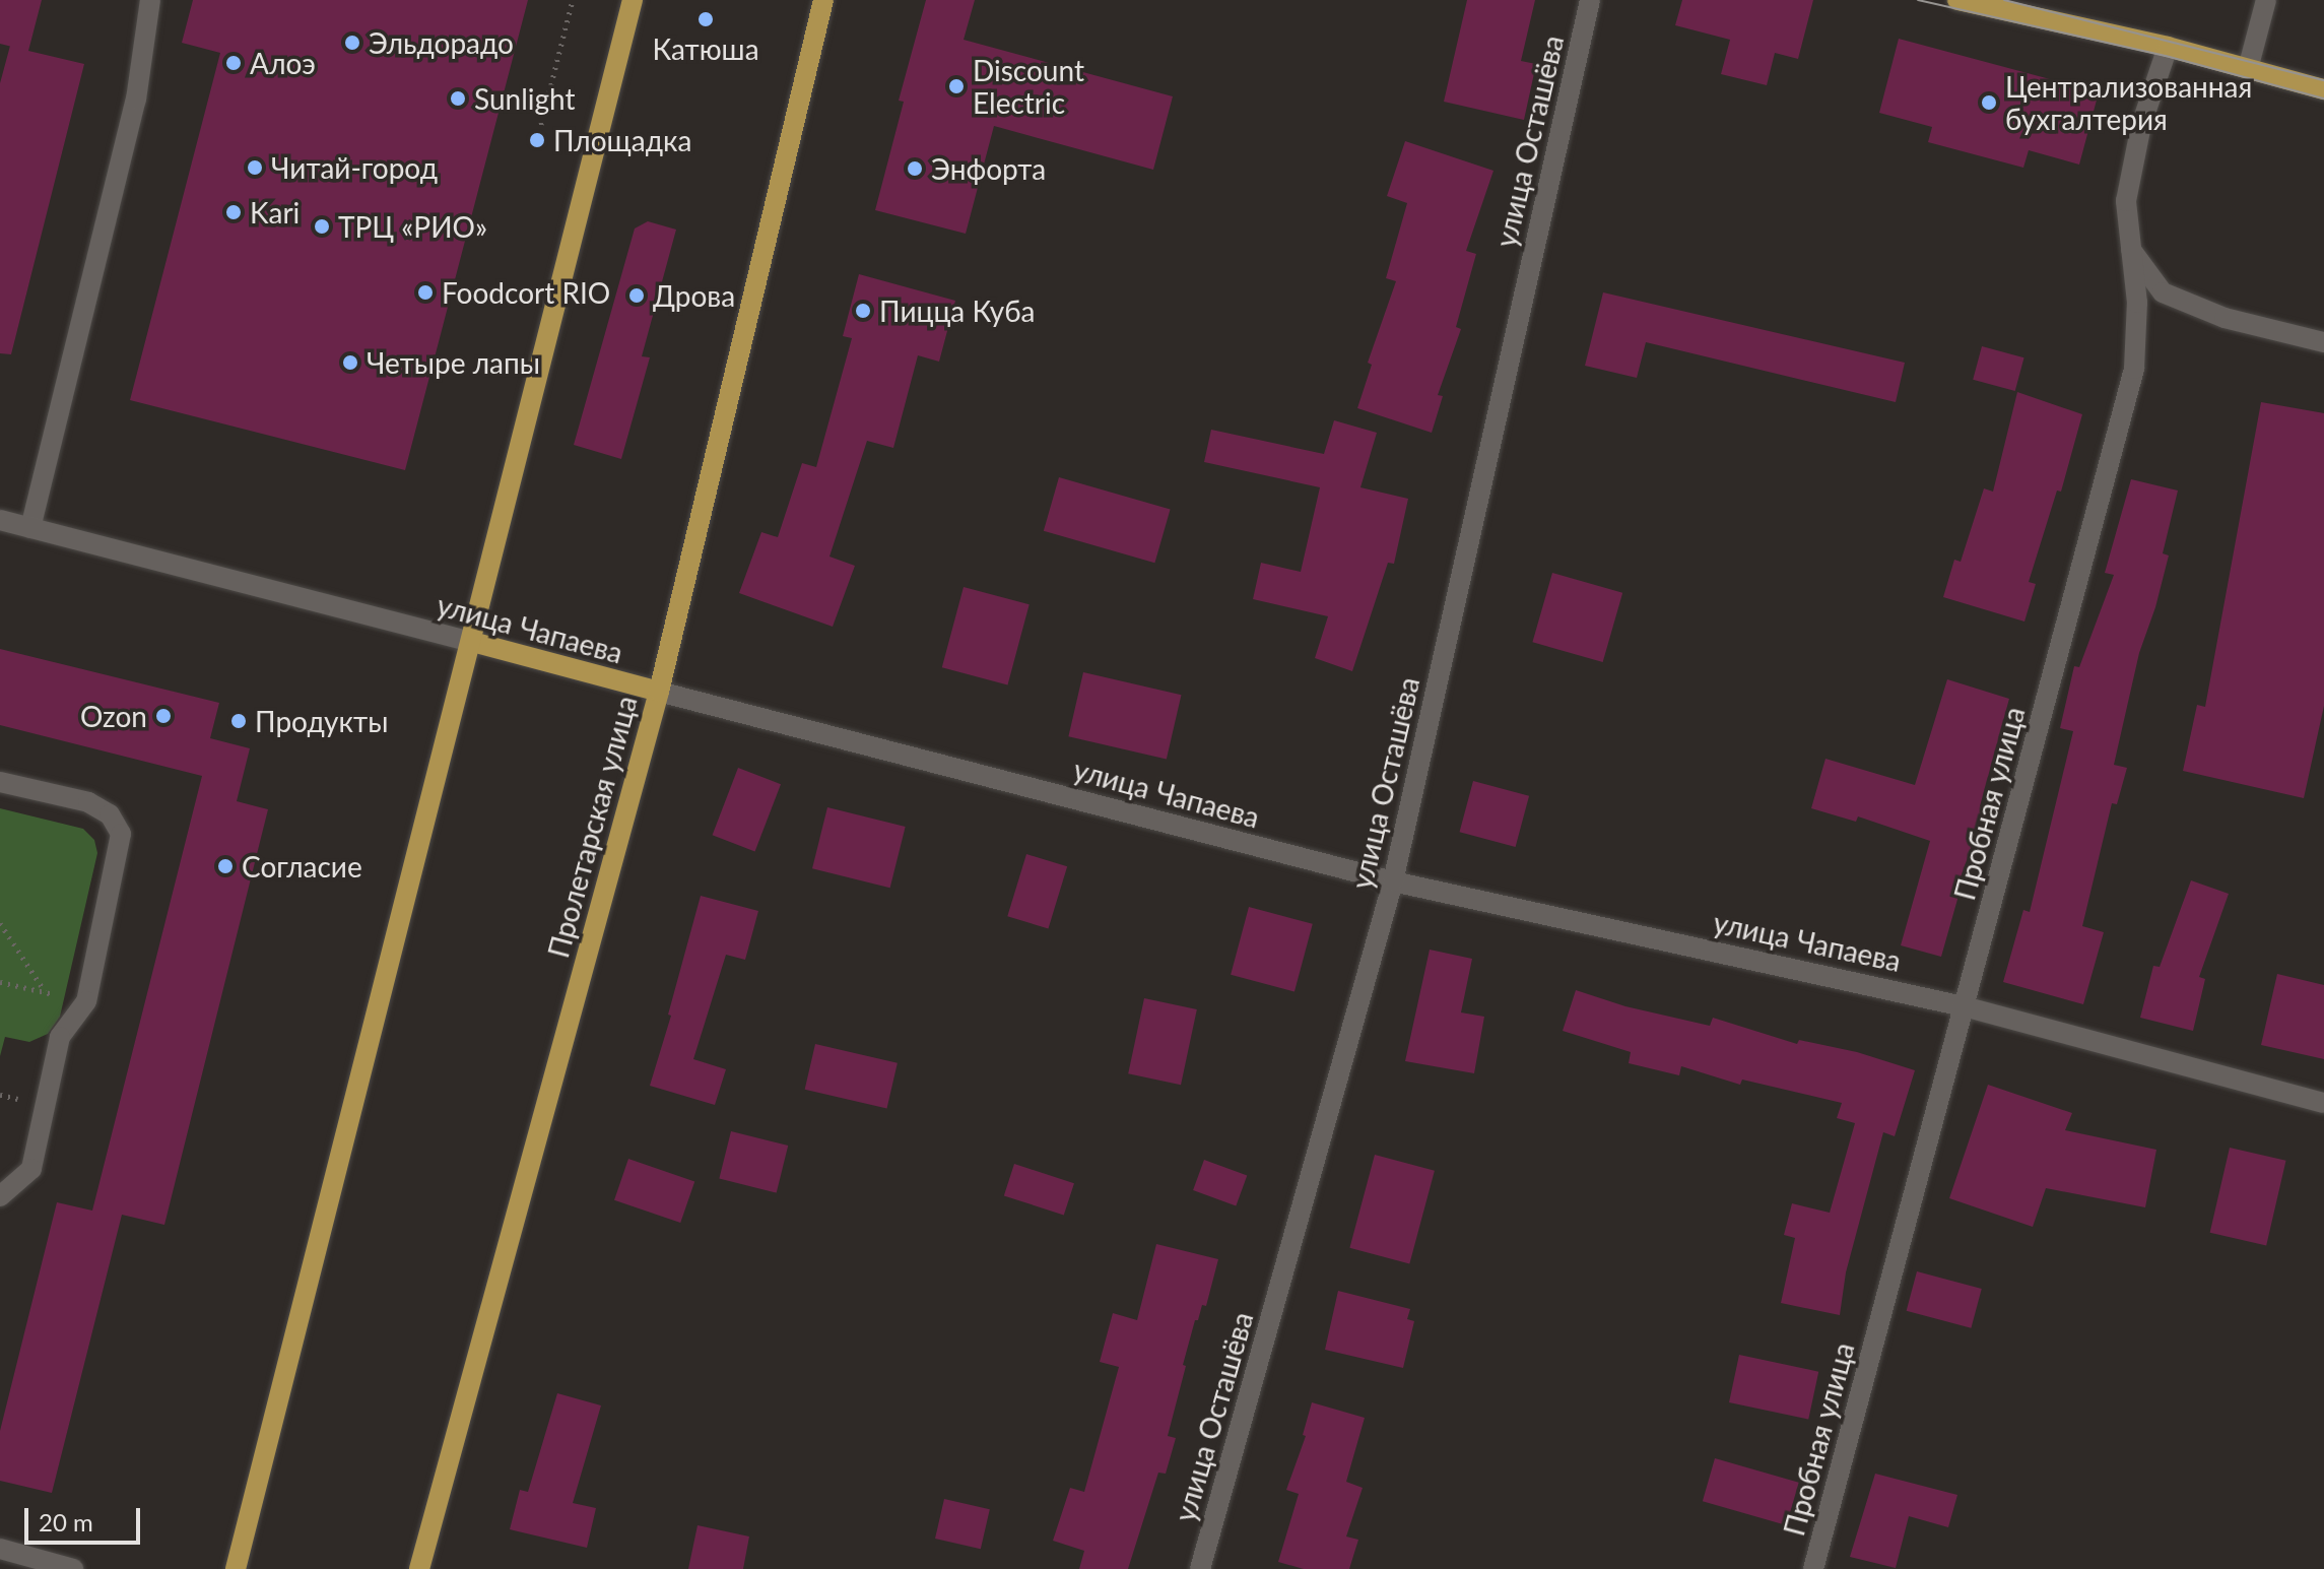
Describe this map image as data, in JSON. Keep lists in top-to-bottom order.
{
  "streets": {
    "main road": ["улица Чапаева", "Пролетарская улица"],
    "street": ["улица Осташёва", "Пробная улица"]
  },
  "crossings": [
    ["улица Осташёва", "улица Чапаева"],
    ["улица Чапаева", "Пробная улица"],
    ["улица Чапаева", "Пролетарская улица"]
  ],
  "places": [
    "Катюша",
    "Эльдорадо",
    "Алоэ",
    "Discount Electric",
    "Sunlight",
    "Централизованная бухгалтерия",
    "Площадка",
    "Читай-город",
    "Энфорта",
    "Kari",
    "ТРЦ «РИО»",
    "Foodcort RIO",
    "Дрова",
    "Пицца Куба",
    "Четыре лапы",
    "Ozon",
    "Продукты",
    "Согласие"
  ],
  "scale_bar": "20 m"
}
